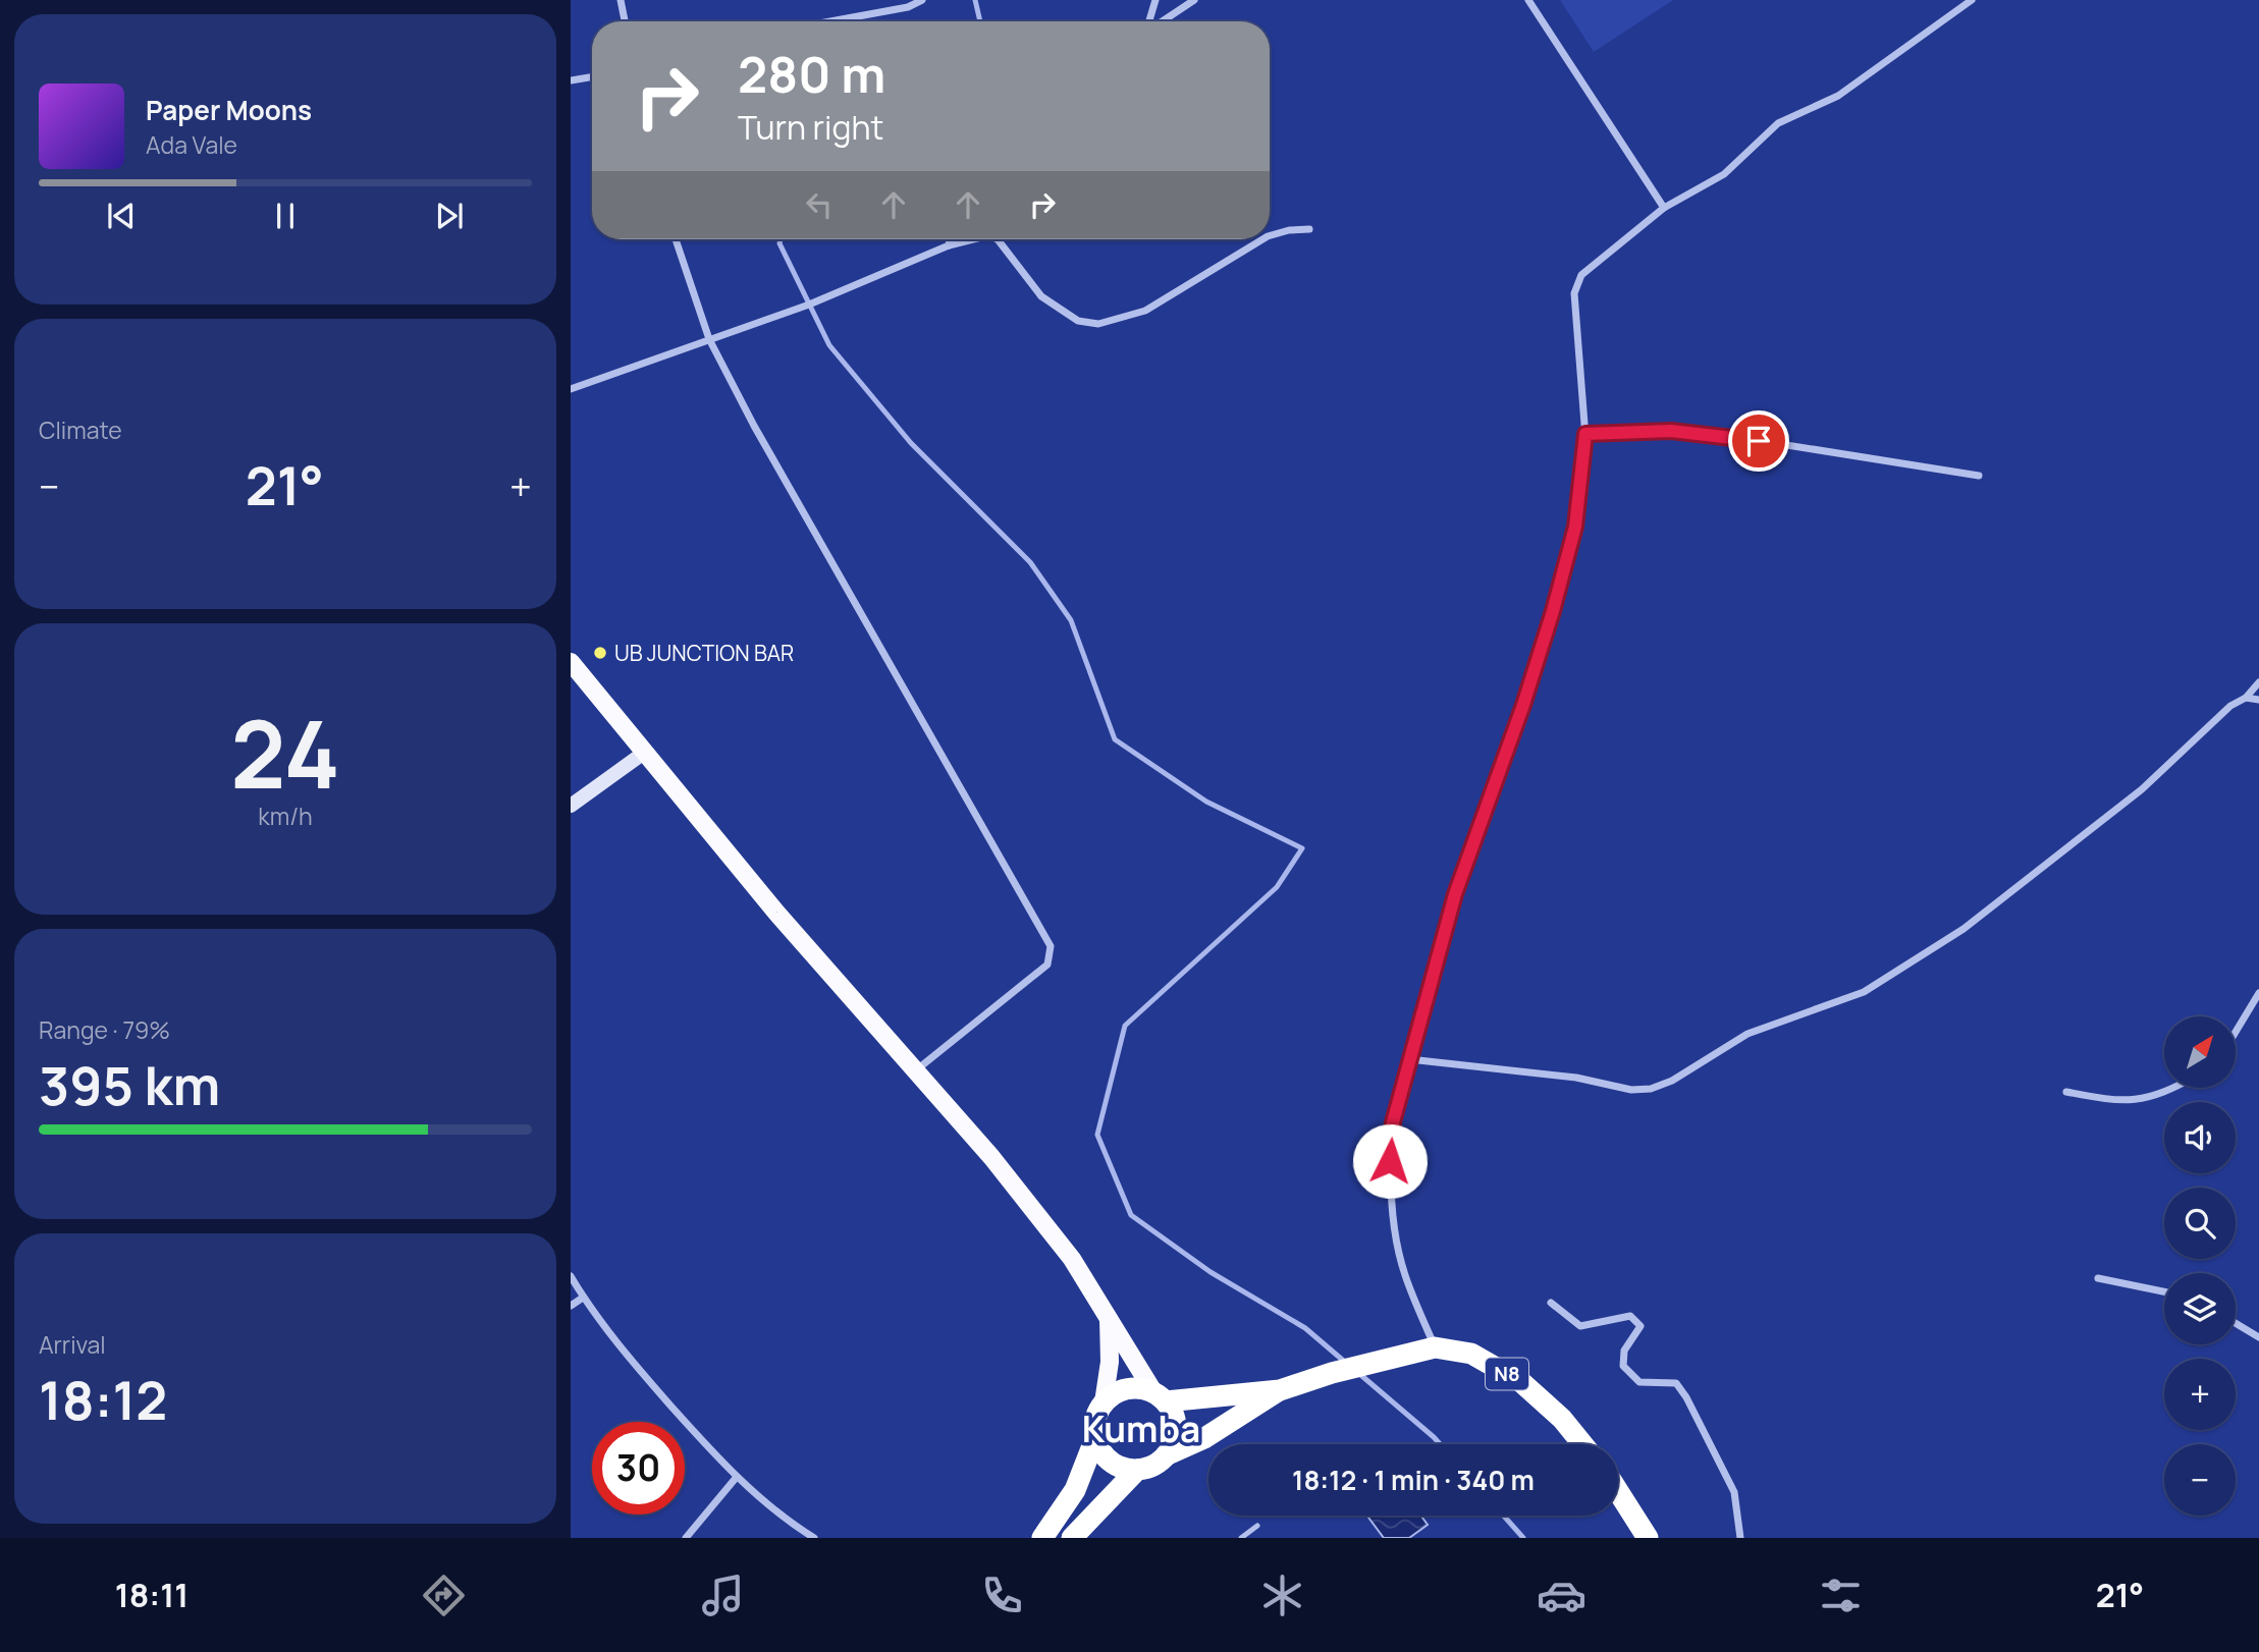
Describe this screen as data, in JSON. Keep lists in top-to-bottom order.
{
  "streets": {
    "highway": ["N8"]
  },
  "districts": ["Kumba"],
  "places": ["UB JUNCTION BAR"],
  "north": "top right",
  "page": {
    "turn": ["280 m", "Turn right"],
    "song": ["Paper Moons", "Ada Vale"],
    "tile": [
      "Climate",
      ["24", "km/h"],
      ["Range · 79%", "395 km"],
      ["Arrival", "18:12"]
    ],
    "heat": ["−", "21°", "+"],
    "map_buttons": ["+", "−"],
    "limit": "30",
    "trip": "18:12 · 1 min · 340 m",
    "tabs": ["18:11", "21°"]
  }
}
